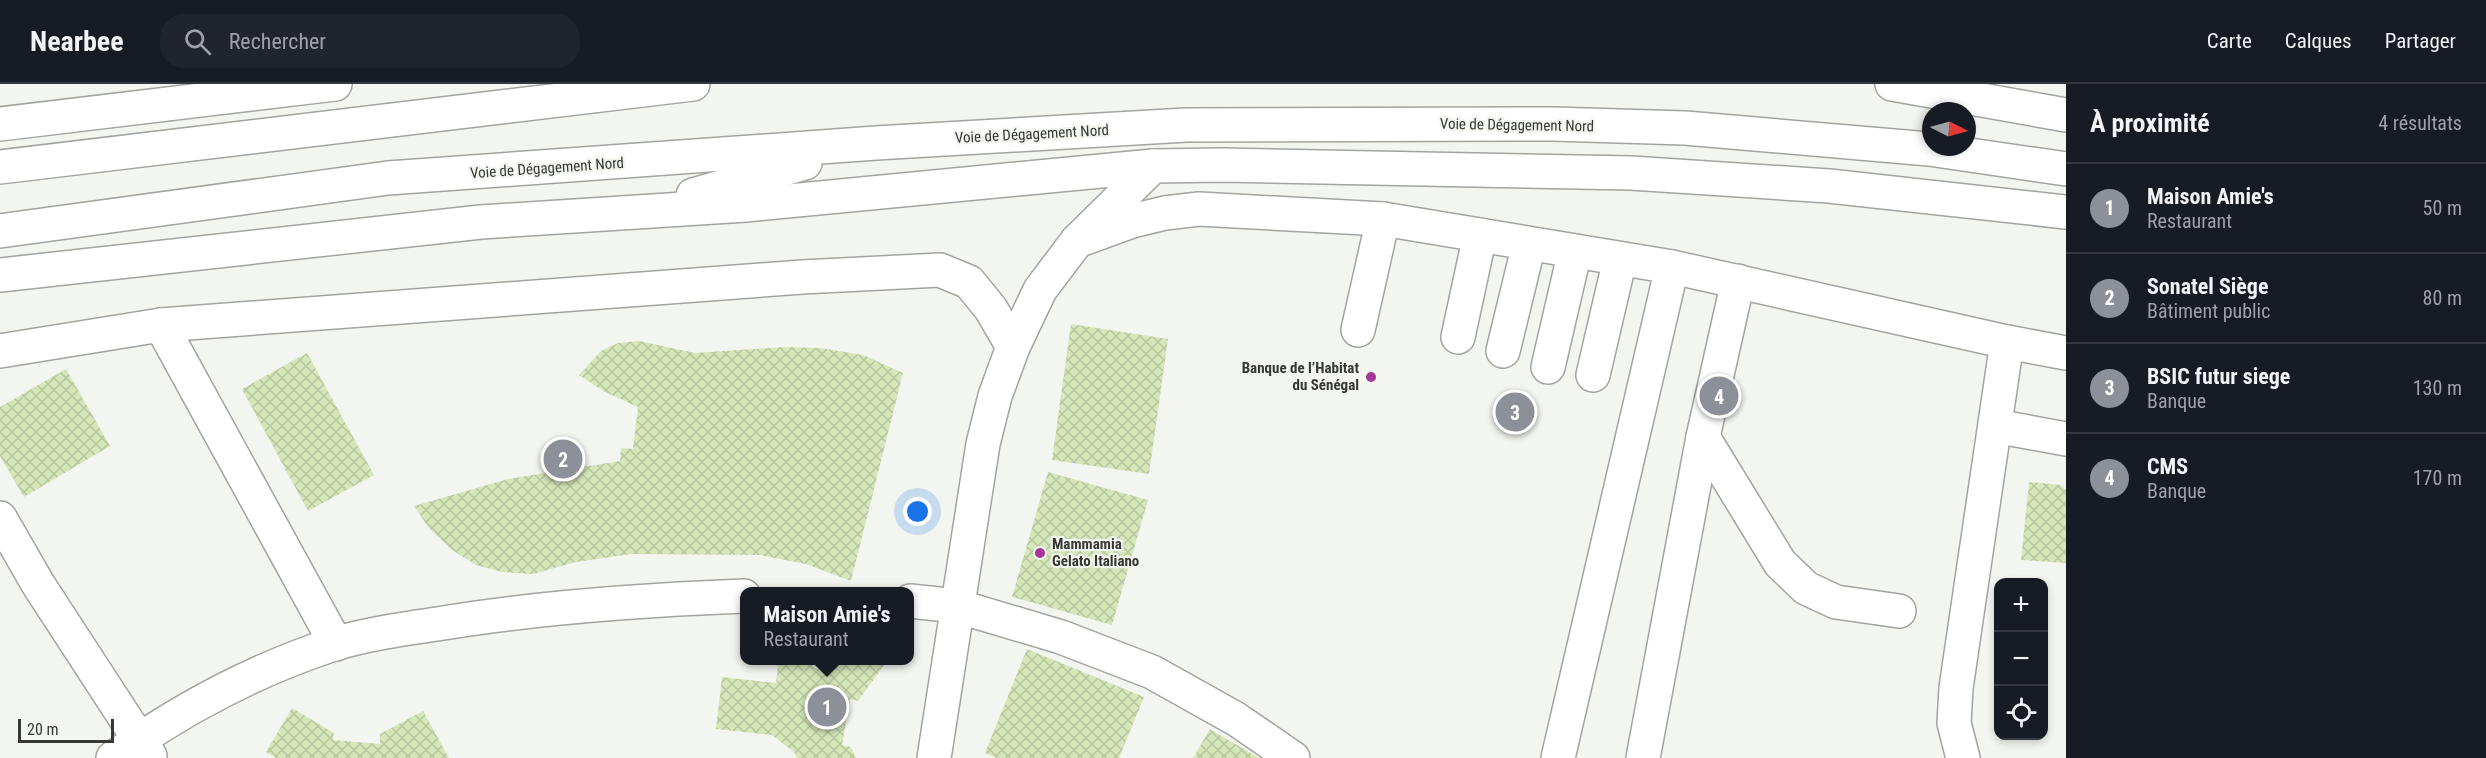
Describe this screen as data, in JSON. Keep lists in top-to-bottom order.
{
  "streets": {
    "main road": ["Voie de Dégagement Nord"]
  },
  "places": ["Banque de l’Habitat du Sénégal", "Mammamia Gelato Italiano"],
  "scale_bar": "20 m",
  "north": "right",
  "page": {
    "header": "Nearbee",
    "search": "Rechercher",
    "nav": ["Carte", "Calques", "Partager"],
    "heading": ["À proximité", "4 résultats"],
    "list": [
      {
        "mark": "1",
        "name": "Maison Amie's",
        "note": "Restaurant",
        "value": "50 m"
      },
      {
        "mark": "2",
        "name": "Sonatel Siège",
        "note": "Bâtiment public",
        "value": "80 m"
      },
      {
        "mark": "3",
        "name": "BSIC futur siege",
        "note": "Banque",
        "value": "130 m"
      },
      {
        "mark": "4",
        "name": "CMS",
        "note": "Banque",
        "value": "170 m"
      }
    ],
    "pins": [
      "4",
      "3",
      "2",
      "1"
    ],
    "map_buttons": ["+", "−"],
    "popup": ["Maison Amie's", "Restaurant"],
    "scale": "20 m"
  }
}
